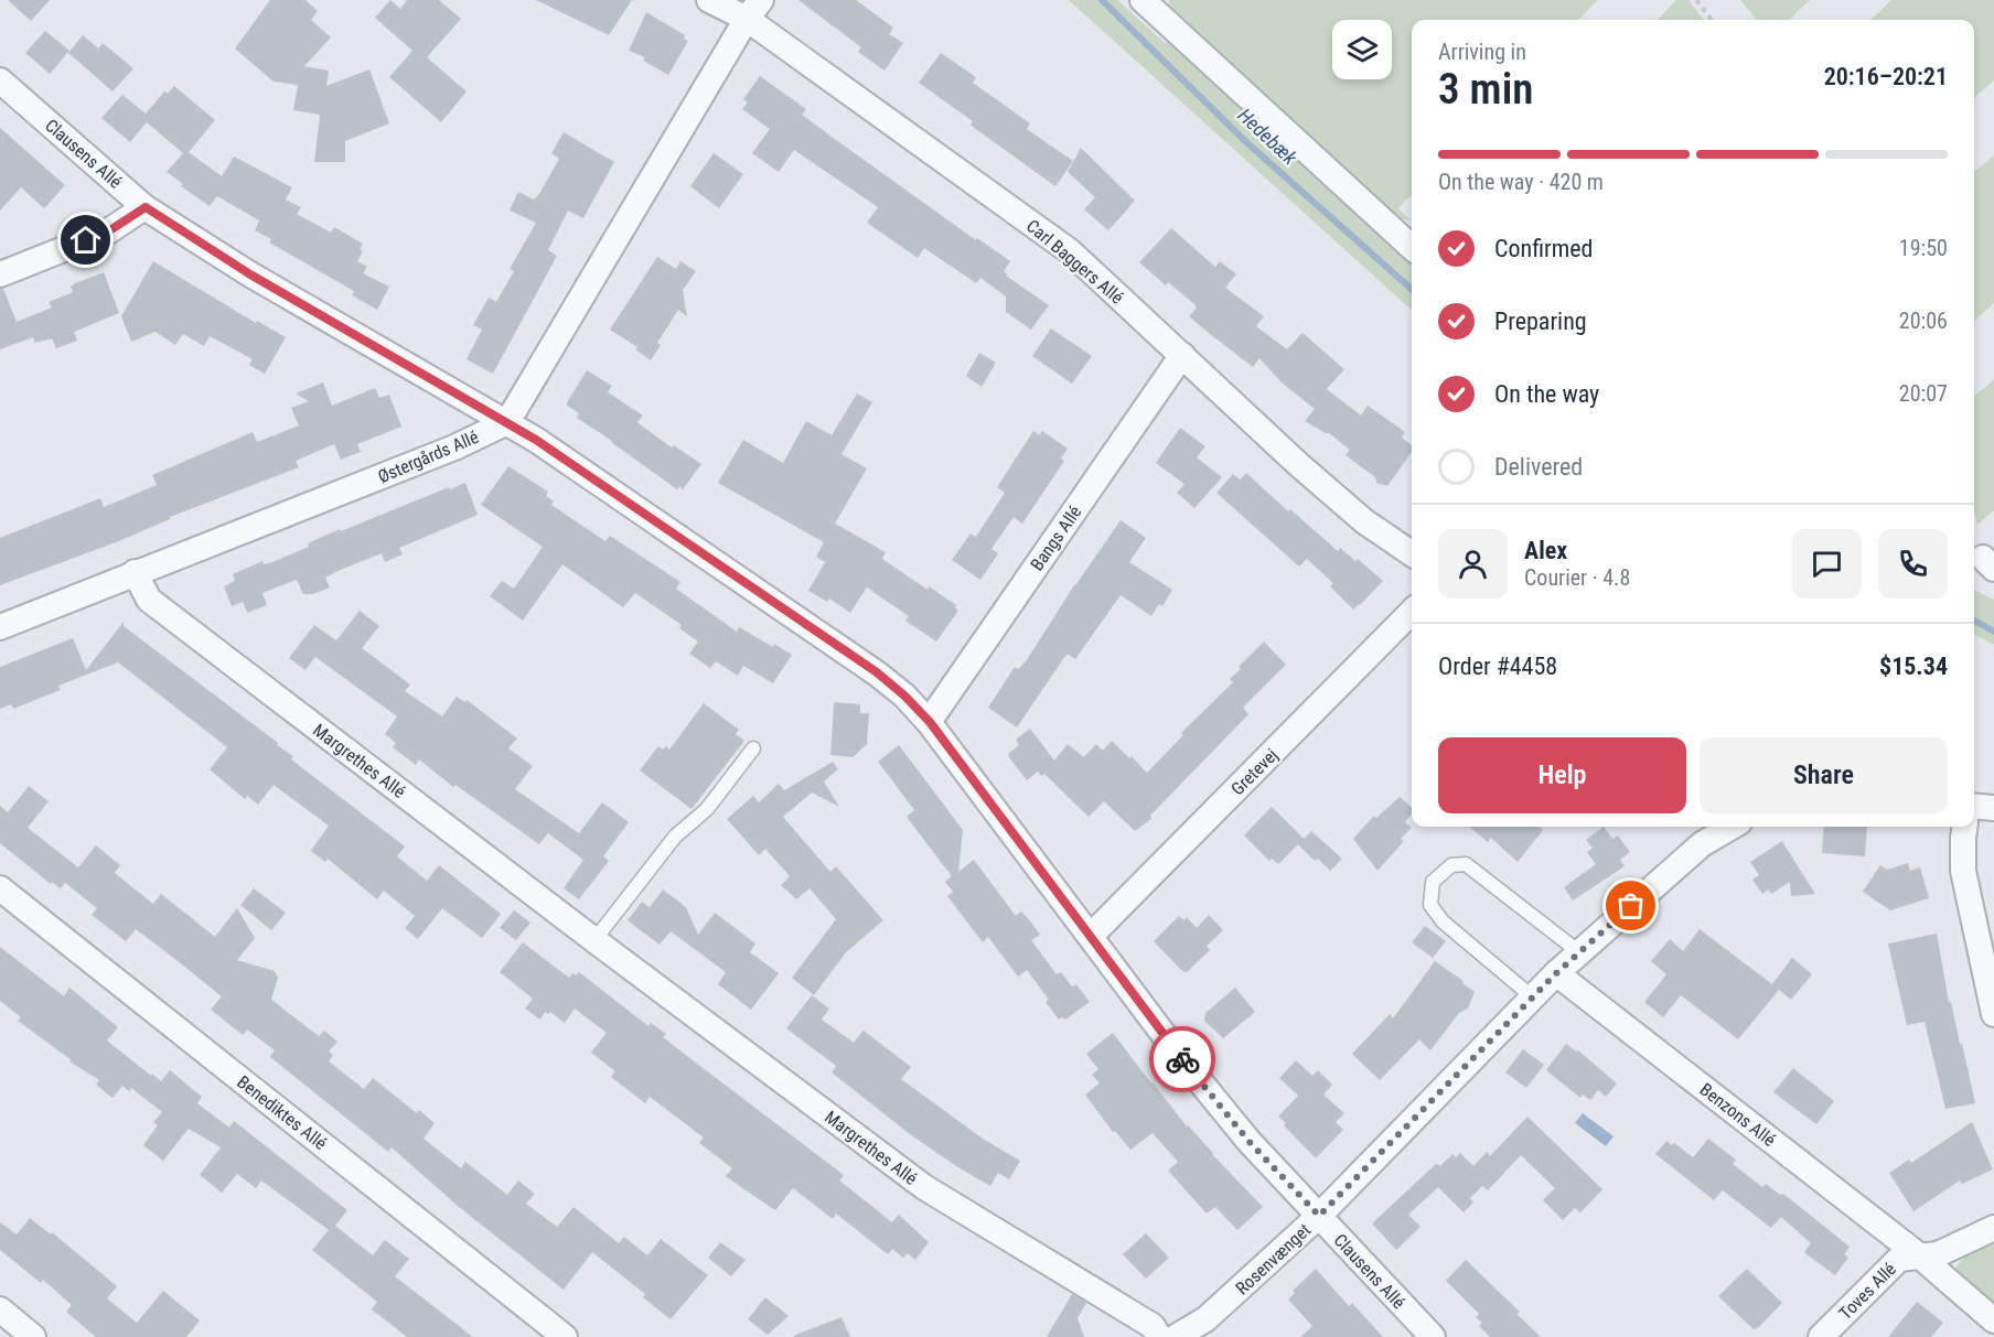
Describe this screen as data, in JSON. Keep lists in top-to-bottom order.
{
  "streets": {
    "street": [
      "Clausens Allé",
      "Carl Baggers Allé",
      "Østergårds Allé",
      "Bangs Allé",
      "Margrethes Allé",
      "Gretevej",
      "Benediktes Allé",
      "Benzons Allé",
      "Rosenvænget",
      "Toves Allé"
    ]
  },
  "crossings": [
    ["Clausens Allé", "Østergårds Allé"],
    ["Clausens Allé", "Bangs Allé"],
    ["Clausens Allé", "Gretevej"],
    ["Clausens Allé", "Rosenvænget"],
    ["Carl Baggers Allé", "Bangs Allé"],
    ["Østergårds Allé", "Margrethes Allé"],
    ["Benzons Allé", "Rosenvænget"],
    ["Benzons Allé", "Toves Allé"]
  ],
  "water": ["Hedebæk"],
  "page": {
    "heading": ["3 min", "Arriving in", "20:16–20:21"],
    "panel": [
      "Alex",
      "Courier · 4.8",
      "Order #4458",
      "$15.34"
    ],
    "bar": "On the way · 420 m",
    "list": [
      ["Confirmed", "19:50"],
      ["Preparing", "20:06"],
      ["On the way", "20:07"],
      "Delivered"
    ],
    "buttons": ["Help", "Share"]
  }
}
